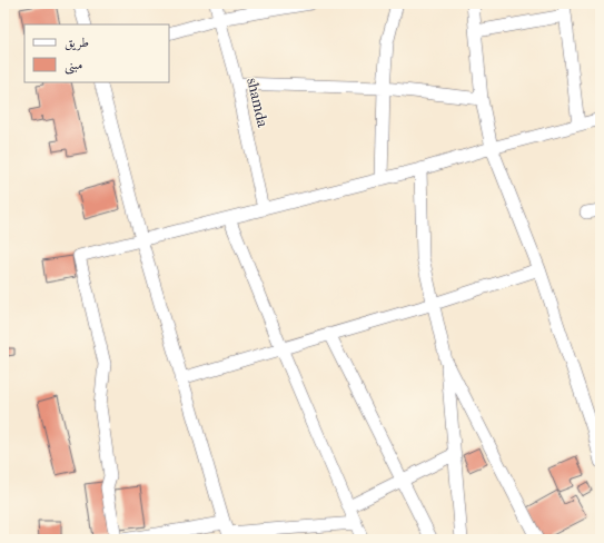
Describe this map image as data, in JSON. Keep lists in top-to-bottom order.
{
  "streets": {
    "street": ["shamda"]
  },
  "legend": ["طريق", "مبنى"]
}
